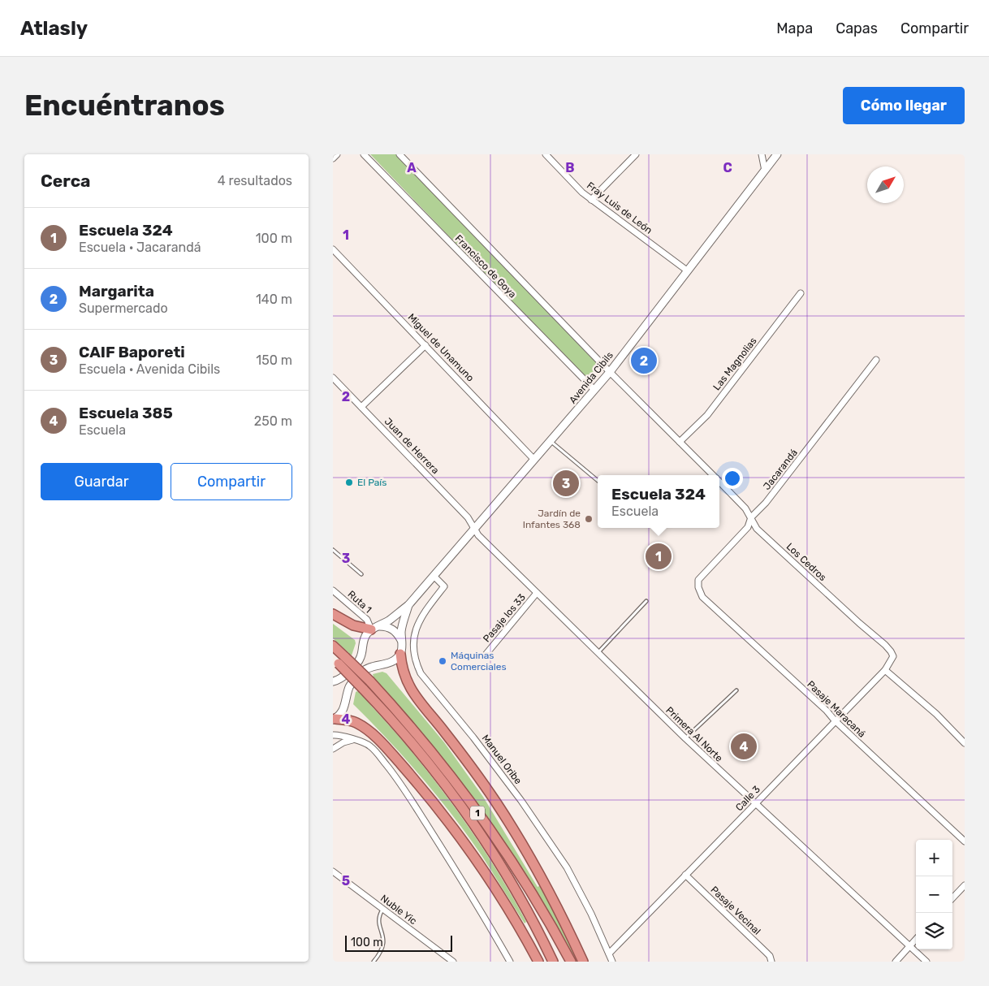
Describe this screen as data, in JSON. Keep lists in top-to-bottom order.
{
  "streets": {
    "highway": ["1"],
    "street": [
      "Fray Luis de León",
      "Francisco de Goya",
      "Miguel de Unamuno",
      "Las Magnolias",
      "Avenida Cibils",
      "Juan de Herrera",
      "Jacarandá",
      "Los Cedros",
      "Ruta 1",
      "Pasaje los 33",
      "Pasaje Maracaná",
      "Primera Al Norte",
      "Manuel Oribe",
      "Calle 3",
      "Nuble Yic",
      "Pasaje Vecinal"
    ]
  },
  "crossings": [
    ["Fray Luis de León", "Avenida Cibils"],
    ["Francisco de Goya", "Avenida Cibils"],
    ["Francisco de Goya", "Los Cedros"],
    ["Miguel de Unamuno", "Avenida Cibils"],
    ["Las Magnolias", "Los Cedros"],
    ["Avenida Cibils", "Juan de Herrera"],
    ["Avenida Cibils", "Los Cedros"],
    ["Avenida Cibils", "Ruta 1"],
    ["Avenida Cibils", "Primera Al Norte"],
    ["Avenida Cibils", "Manuel Oribe"],
    ["Juan de Herrera", "Primera Al Norte"],
    ["Jacarandá", "Los Cedros"],
    ["Jacarandá", "Pasaje Maracaná"],
    ["Los Cedros", "Calle 3"],
    ["Pasaje los 33", "Primera Al Norte"],
    ["Pasaje Maracaná", "Calle 3"],
    ["Primera Al Norte", "Calle 3"],
    ["Manuel Oribe", "Calle 3"],
    ["Calle 3", "Pasaje Vecinal"]
  ],
  "places": ["El País", "Jardín de Infantes 368", "Máquinas Comerciales"],
  "scale_bar": "100 m",
  "north": "top right",
  "page": {
    "header": "Atlasly",
    "nav": ["Mapa", "Capas", "Compartir"],
    "buttons": [
      "Cómo llegar",
      ["Guardar", "Compartir"]
    ],
    "title": "Encuéntranos",
    "heading": ["Cerca", "4 resultados"],
    "list": [
      {
        "mark": "1",
        "name": "Escuela 324",
        "note": "Escuela · Jacarandá",
        "value": "100 m"
      },
      {
        "mark": "2",
        "name": "Margarita",
        "note": "Supermercado",
        "value": "140 m"
      },
      {
        "mark": "3",
        "name": "CAIF Baporeti",
        "note": "Escuela · Avenida Cibils",
        "value": "150 m"
      },
      {
        "mark": "4",
        "name": "Escuela 385",
        "note": "Escuela",
        "value": "250 m"
      }
    ],
    "pins": [
      "2",
      "3",
      "1",
      "4"
    ],
    "popup": ["Escuela 324", "Escuela"],
    "map_buttons": ["+", "−"],
    "scale": "100 m"
  },
  "grid": {
    "columns": ["A", "B", "C"],
    "rows": [
      "1",
      "2",
      "3",
      "4",
      "5"
    ]
  }
}
